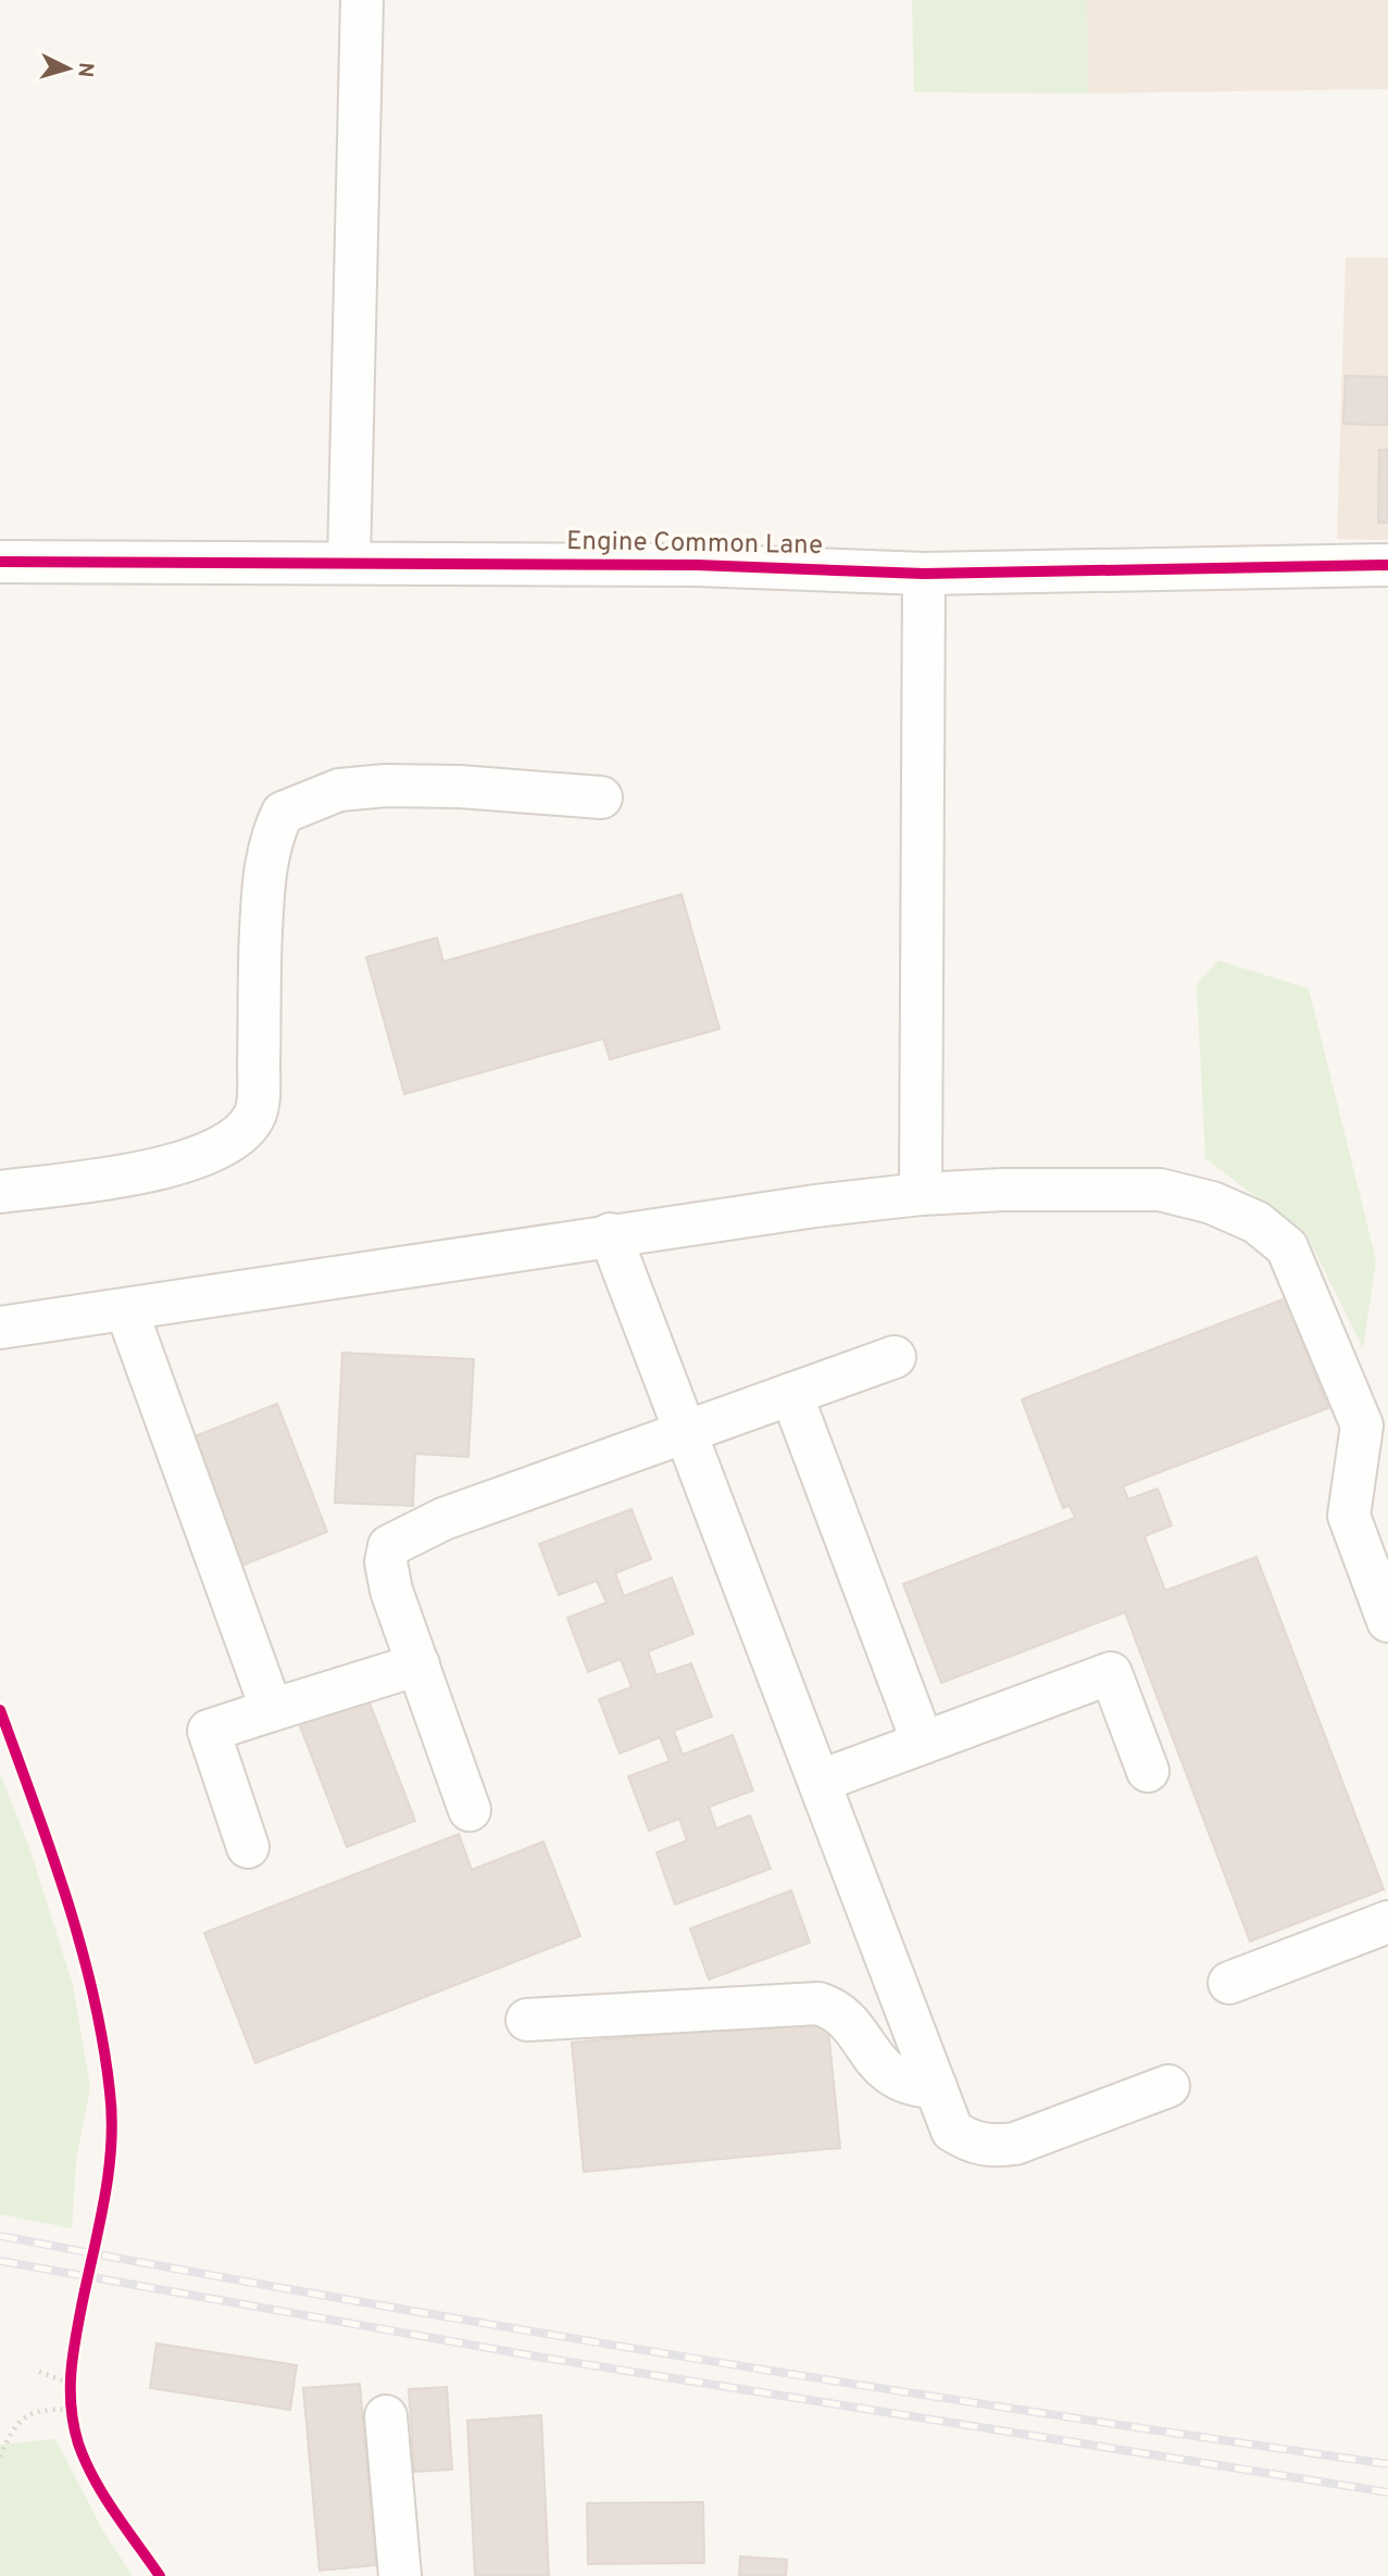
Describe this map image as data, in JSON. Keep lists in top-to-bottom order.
{
  "streets": {
    "street": ["Engine Common Lane"]
  },
  "north": "right"
}
